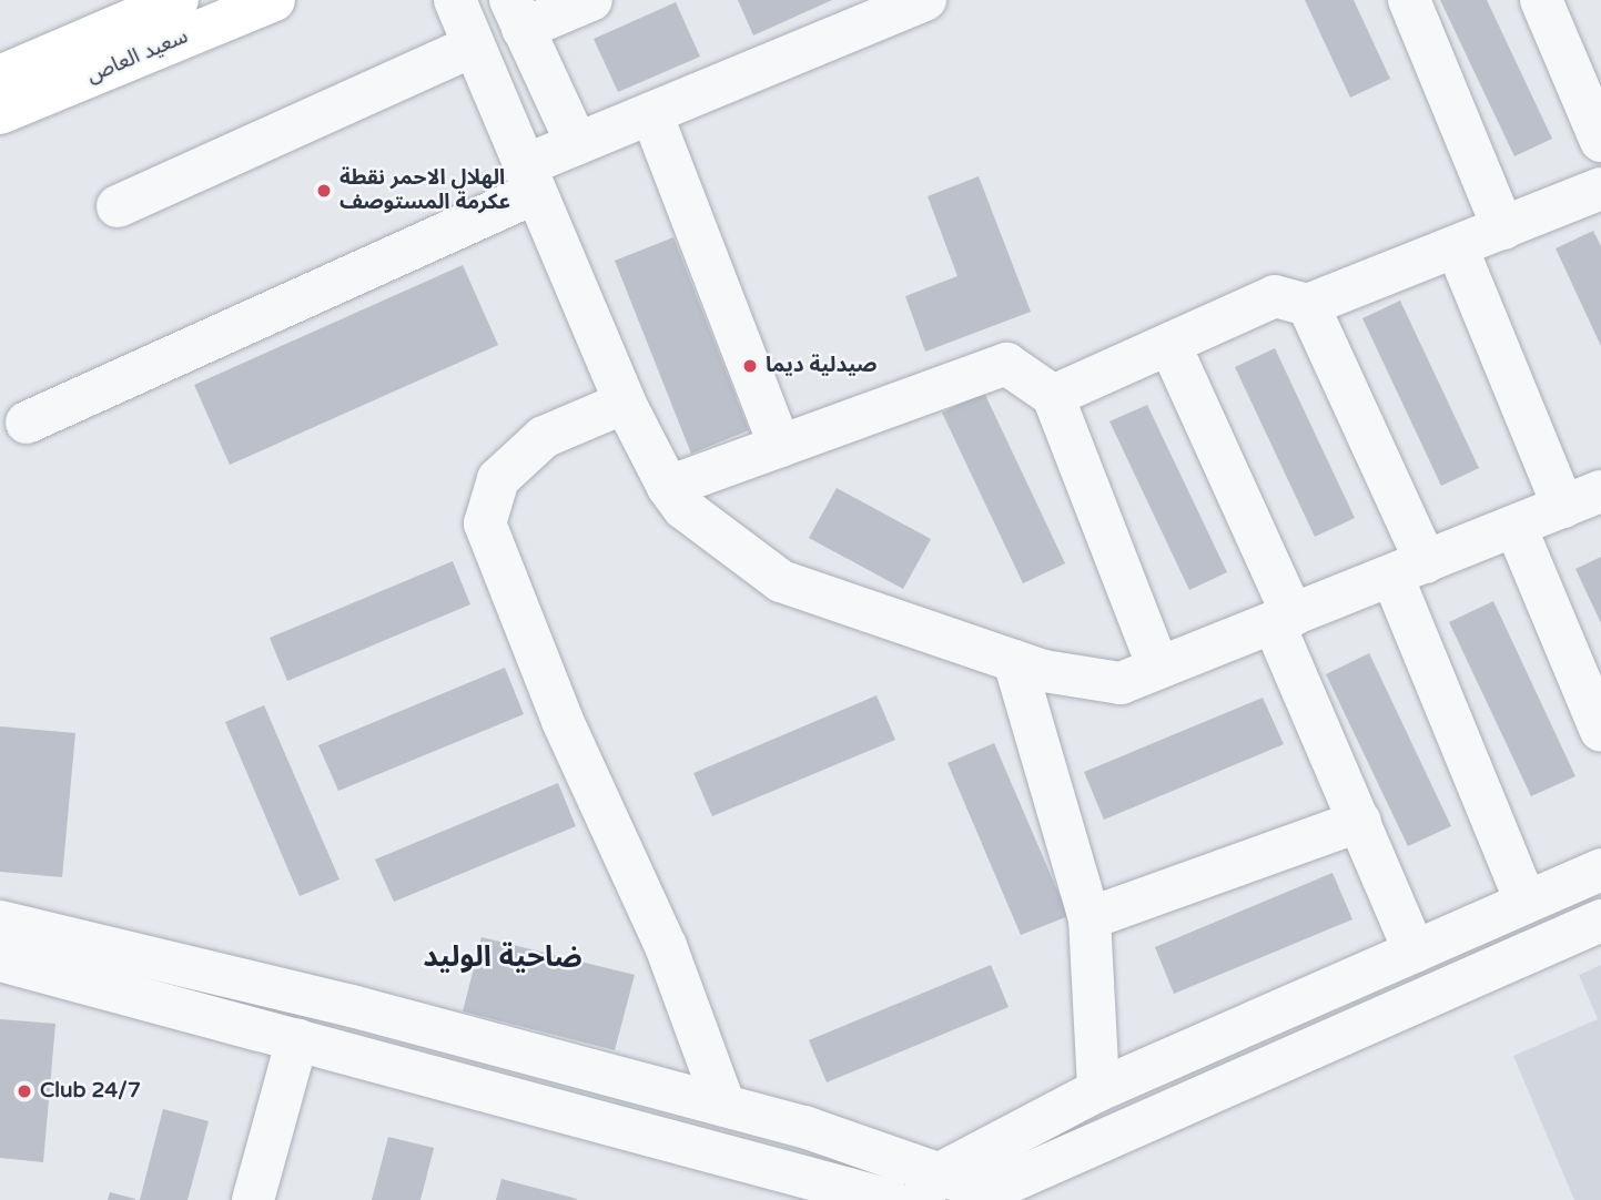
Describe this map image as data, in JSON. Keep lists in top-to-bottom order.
{
  "streets": {
    "main road": ["سعيد العاص"]
  },
  "districts": ["ضاحية الوليد"],
  "places": ["الهلال الاحمر نقطة عكرمة المستوصف", "صيدلية ديما", "Club 24/7"]
}
